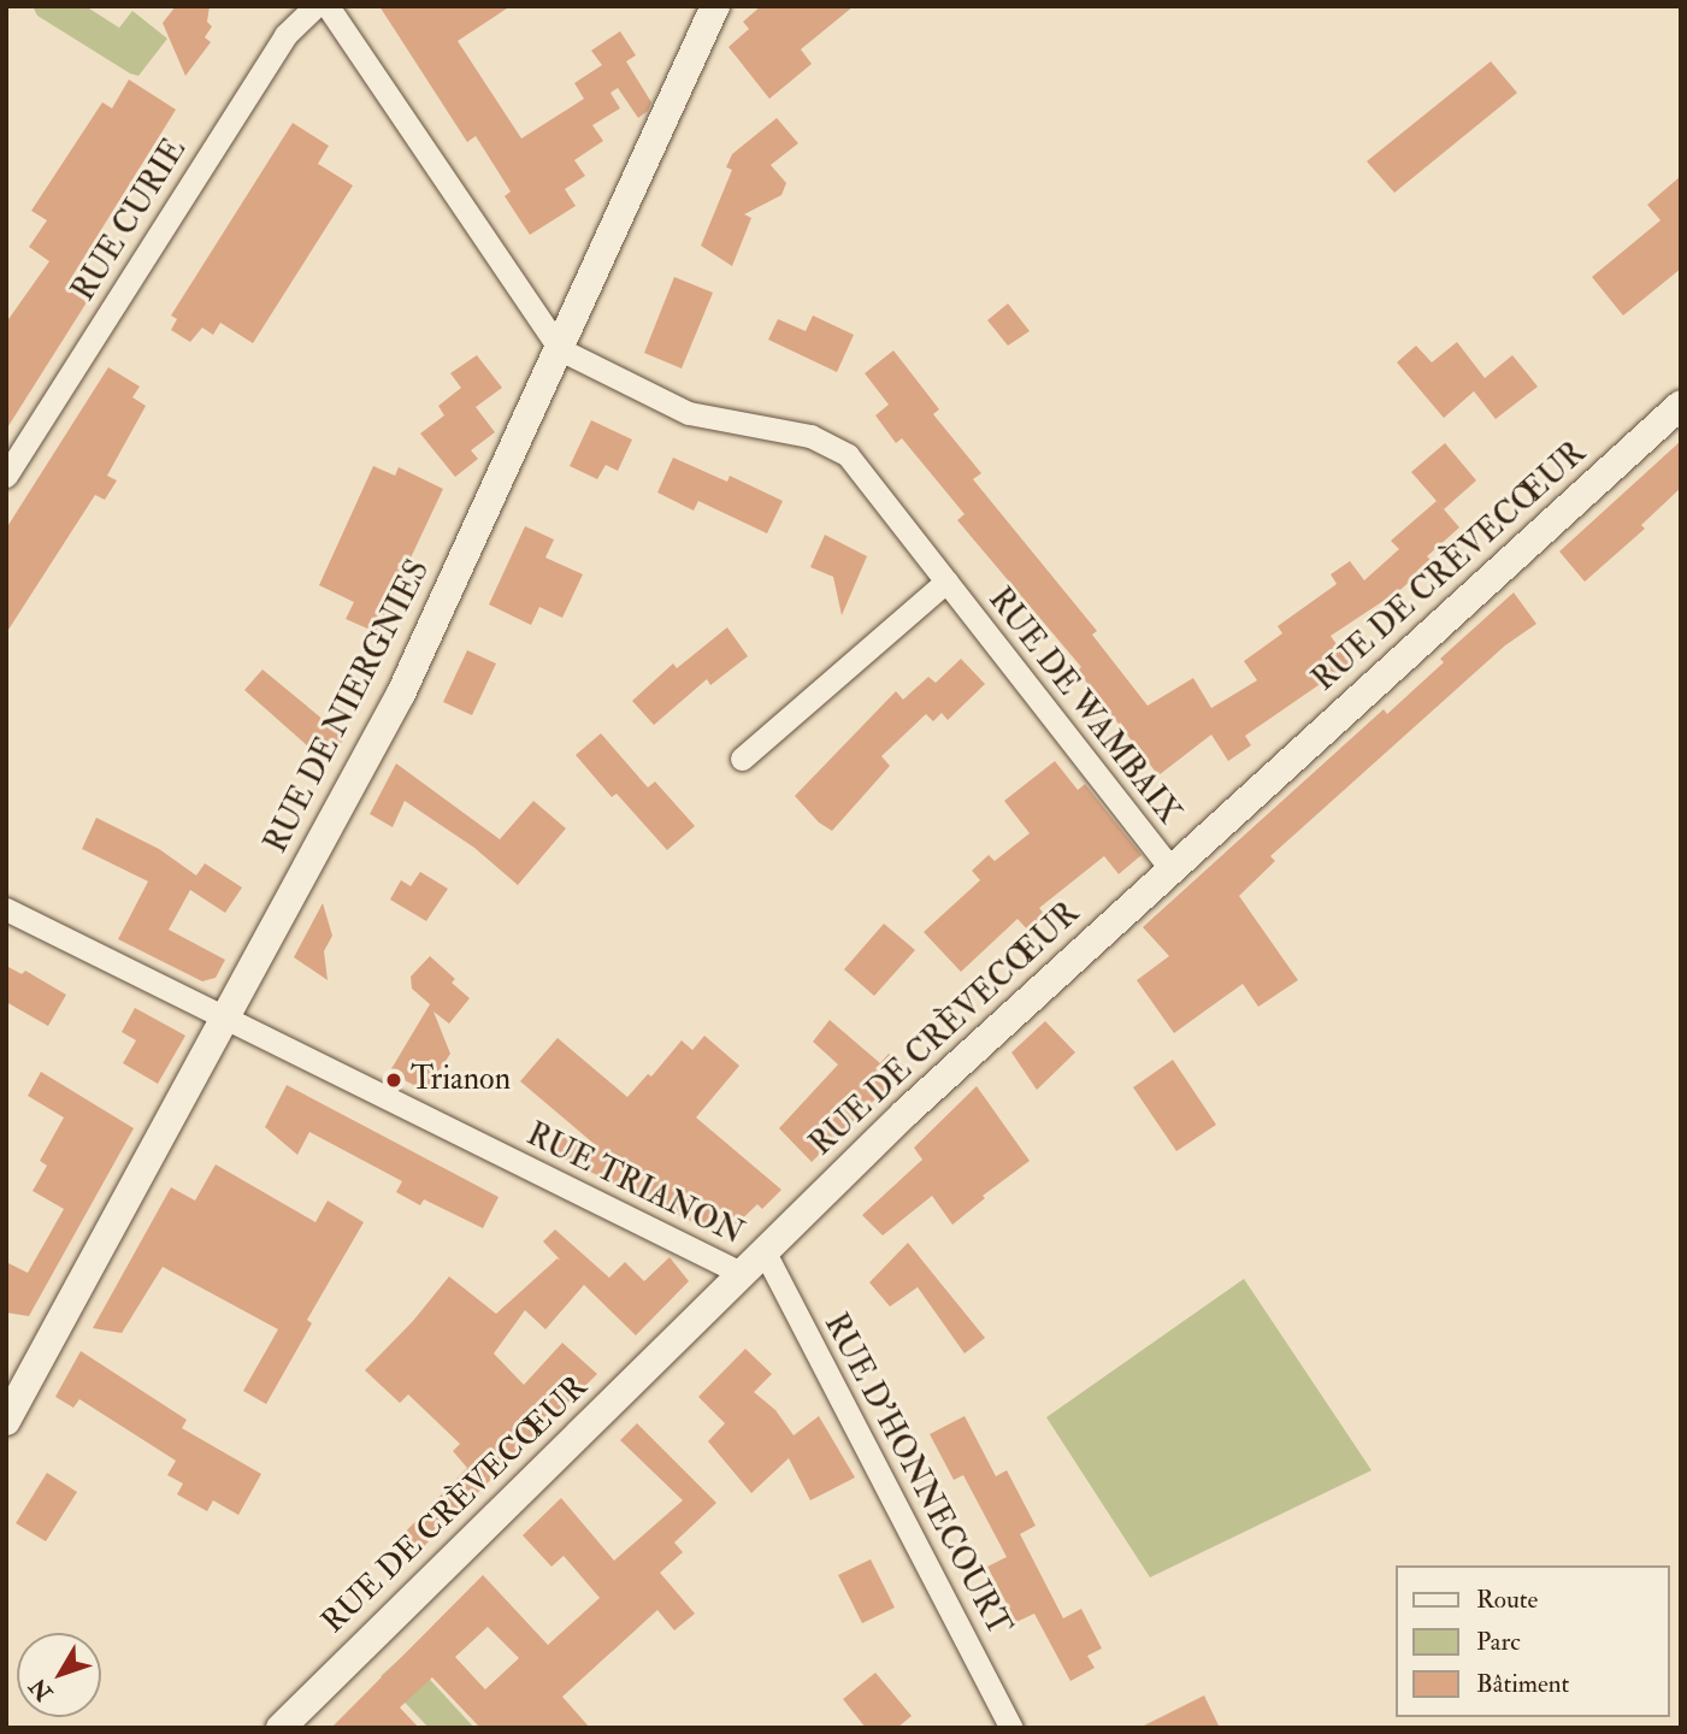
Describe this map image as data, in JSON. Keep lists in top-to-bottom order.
{
  "streets": {
    "street": [
      "RUE CURIE",
      "RUE DE CRÈVECŒUR",
      "RUE DE NIERGNIES",
      "RUE DE WAMBAIX",
      "RUE TRIANON",
      "RUE D'HONNECOURT"
    ]
  },
  "crossings": [
    ["RUE DE CRÈVECŒUR", "RUE DE WAMBAIX"],
    ["RUE DE CRÈVECŒUR", "RUE TRIANON"],
    ["RUE DE CRÈVECŒUR", "RUE D'HONNECOURT"],
    ["RUE DE NIERGNIES", "RUE DE WAMBAIX"],
    ["RUE DE NIERGNIES", "RUE TRIANON"]
  ],
  "places": ["Trianon"],
  "legend": ["Route", "Parc", "Bâtiment"],
  "north": "bottom left"
}
